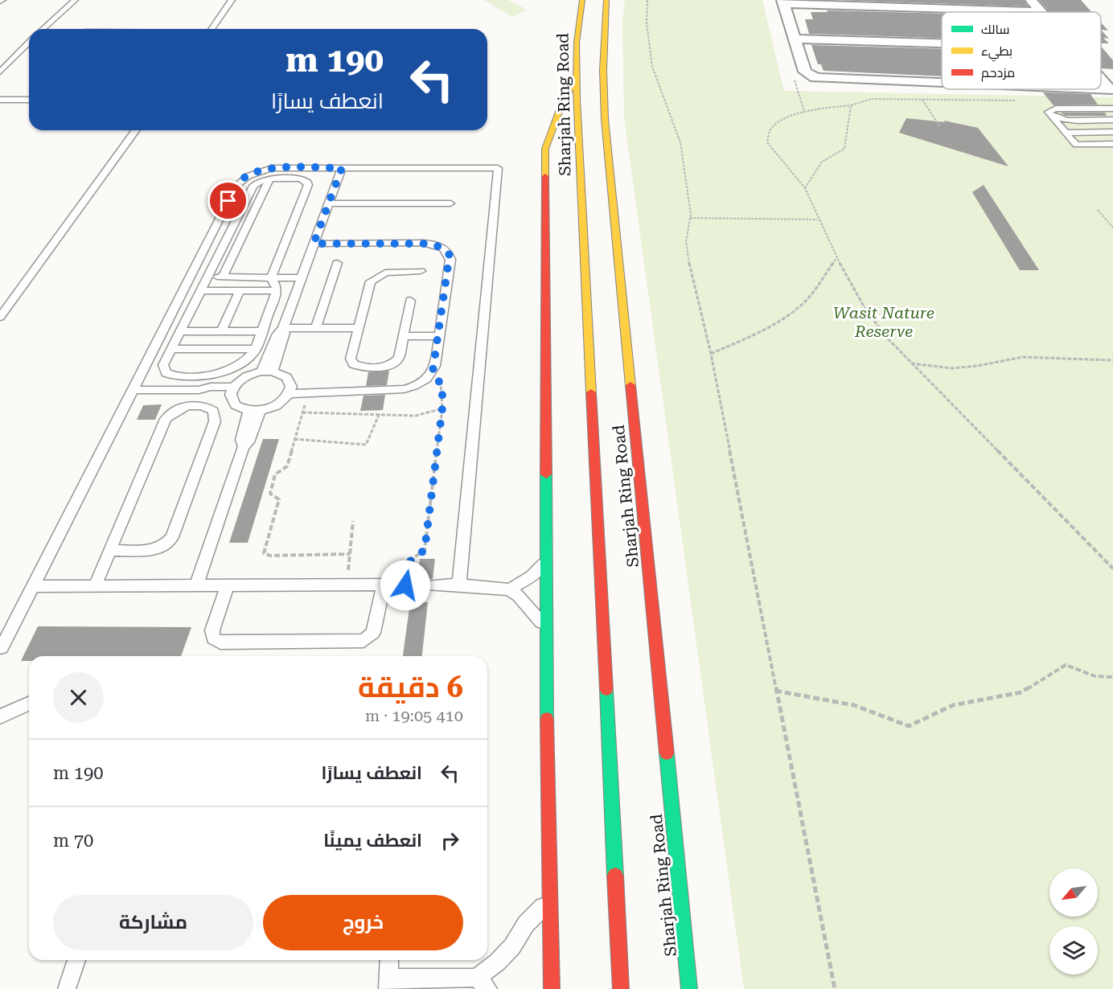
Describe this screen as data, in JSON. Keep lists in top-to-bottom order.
{
  "streets": {
    "highway": ["Sharjah Ring Road"]
  },
  "parks": ["Wasit Nature Reserve"],
  "legend": ["سالك", "بطيء", "مزدحم"],
  "north": "bottom left",
  "page": {
    "turn": ["190 m", "انعطف يسارًا"],
    "heading": ["6 دقيقة", "410 m · 19:05"],
    "list": [
      {
        "name": "انعطف يسارًا",
        "value": "190 m"
      },
      {
        "name": "انعطف يمينًا",
        "value": "70 m"
      }
    ],
    "buttons": ["خروج", "مشاركة"]
  }
}
